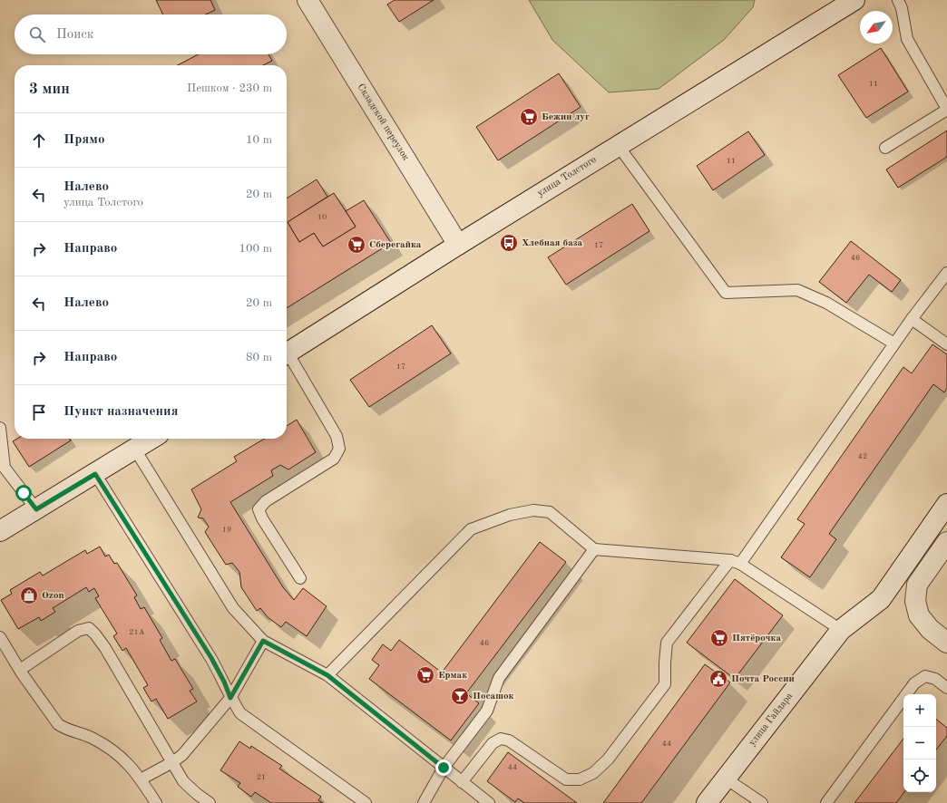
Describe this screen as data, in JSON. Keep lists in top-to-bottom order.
{
  "streets": {
    "street": ["Складской переулок", "улица Толстого", "улица Гайдара"]
  },
  "crossings": [
    ["Складской переулок", "улица Толстого"]
  ],
  "places": {
    "supermarket": [
      "Бежин луг",
      "Сберегайка",
      "Пятёрочка",
      "Ермак"
    ],
    "bus stop": ["Хлебная база"],
    "shop": ["Ozon"],
    "public building": ["Почта России"],
    "bar": ["Посашок"]
  },
  "house_numbers": [
    "11",
    "11",
    "10",
    "17",
    "46",
    "17",
    "42",
    "19",
    "21А",
    "46",
    "44",
    "44",
    "21"
  ],
  "north": "bottom left",
  "page": {
    "search": "Поиск",
    "heading": ["3 мин", "Пешком · 230 m"],
    "list": [
      ["Прямо", "10 m"],
      ["Налево", "улица Толстого", "20 m"],
      ["Направо", "100 m"],
      ["Налево", "20 m"],
      ["Направо", "80 m"],
      "Пункт назначения"
    ],
    "map_buttons": ["+", "−"]
  }
}
